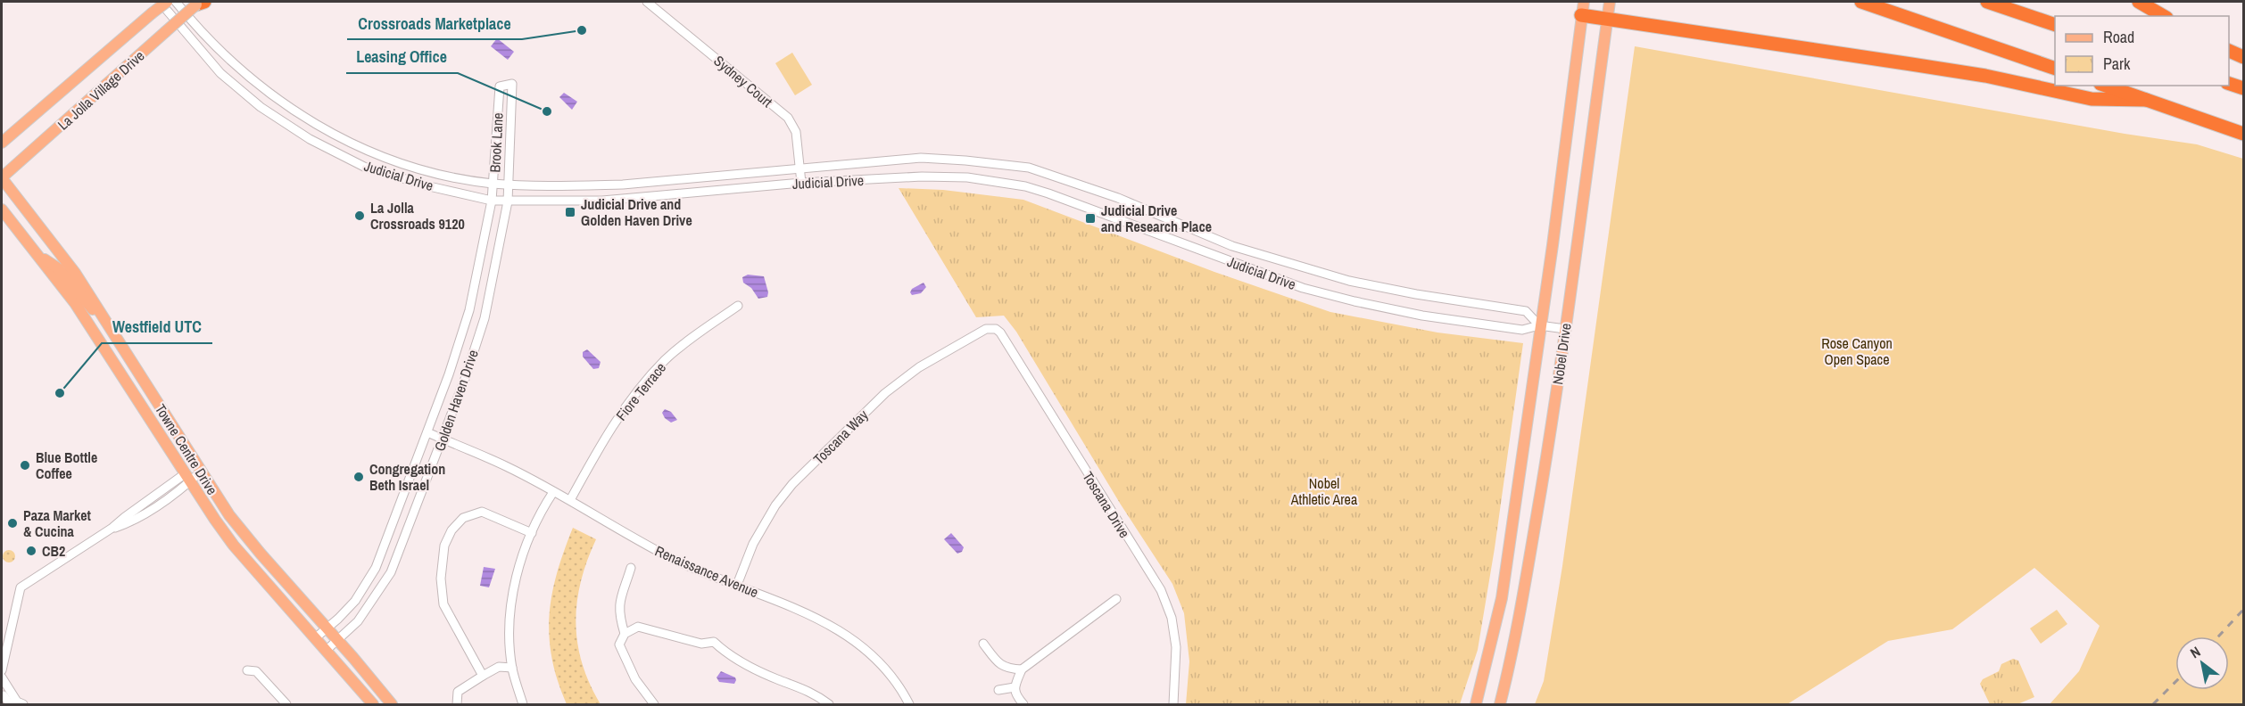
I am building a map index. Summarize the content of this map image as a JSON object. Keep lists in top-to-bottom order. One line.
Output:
{"streets":{"main road":["La Jolla Village Drive","Nobel Drive","Towne Centre Drive"],"street":["Sydney Court","Brook Lane","Judicial Drive","Fiore Terrace","Golden Haven Drive","Toscana Way","Toscana Drive","Renaissance Avenue"]},"crossings":[["Sydney Court","Judicial Drive"],["La Jolla Village Drive","Towne Centre Drive"],["Brook Lane","Judicial Drive"],["Brook Lane","Golden Haven Drive"],["Judicial Drive","Nobel Drive"],["Judicial Drive","Golden Haven Drive"],["Fiore Terrace","Renaissance Avenue"],["Golden Haven Drive","Towne Centre Drive"],["Golden Haven Drive","Renaissance Avenue"],["Toscana Way","Toscana Drive"],["Toscana Way","Renaissance Avenue"]],"parks":["Rose Canyon Open Space","Nobel Athletic Area"],"places":{"other":["Crossroads Marketplace","Leasing Office","La Jolla Crossroads 9120","Westfield UTC","Blue Bottle Coffee","Congregation Beth Israel","Paza Market & Cucina","CB2"],"transit":["Judicial Drive and Golden Haven Drive","Judicial Drive and Research Place"]},"legend":["Road","Park"],"north":"top left"}
